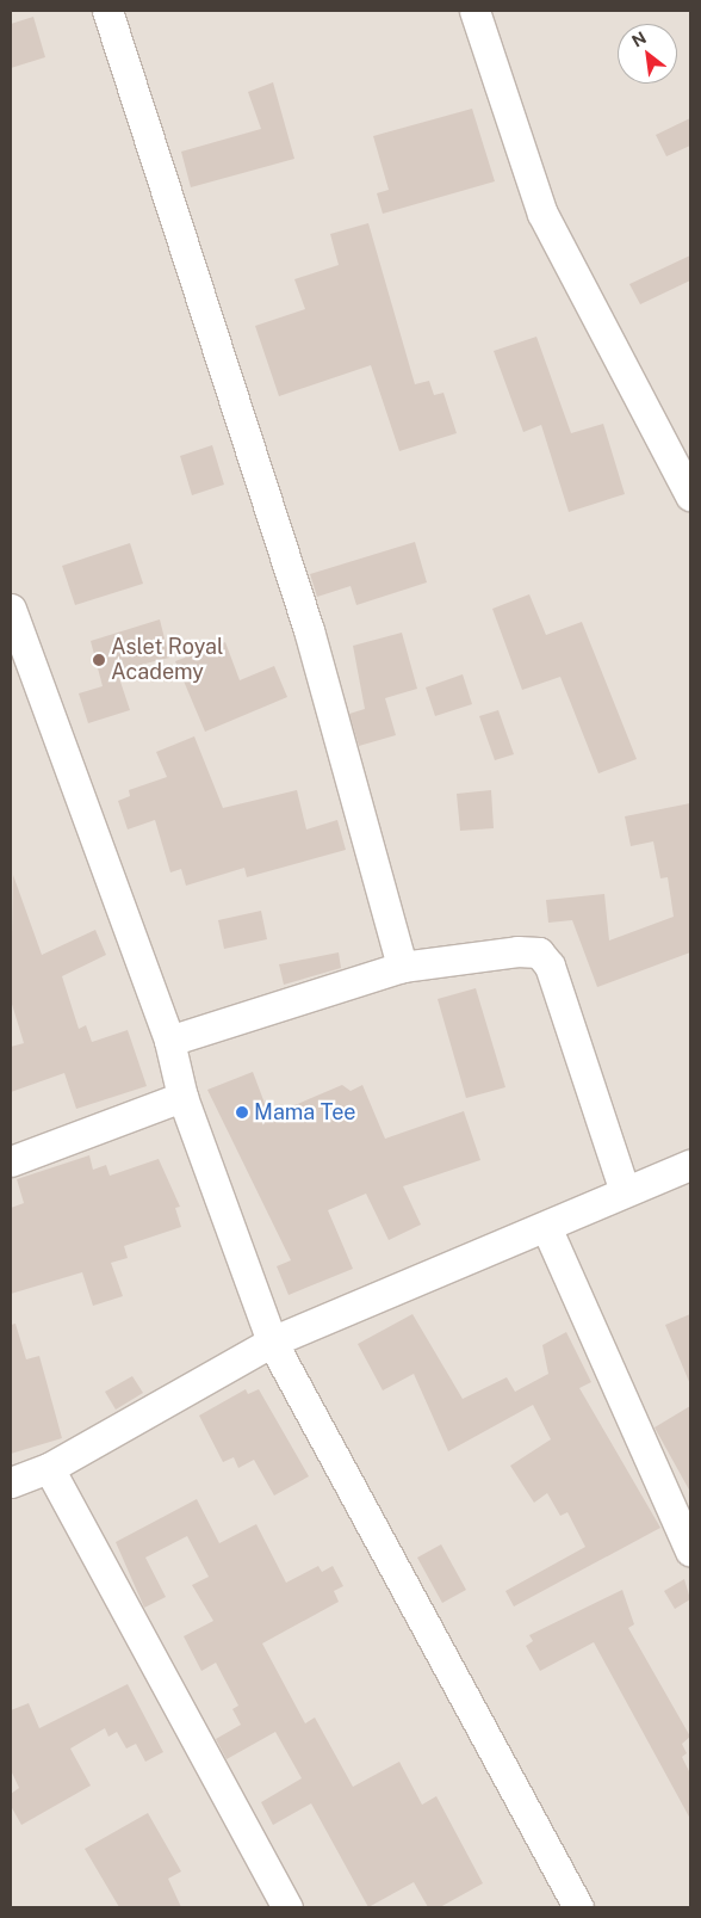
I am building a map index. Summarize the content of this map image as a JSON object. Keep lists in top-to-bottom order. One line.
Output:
{"places":["Aslet Royal Academy","Mama Tee"],"north":"top left"}
